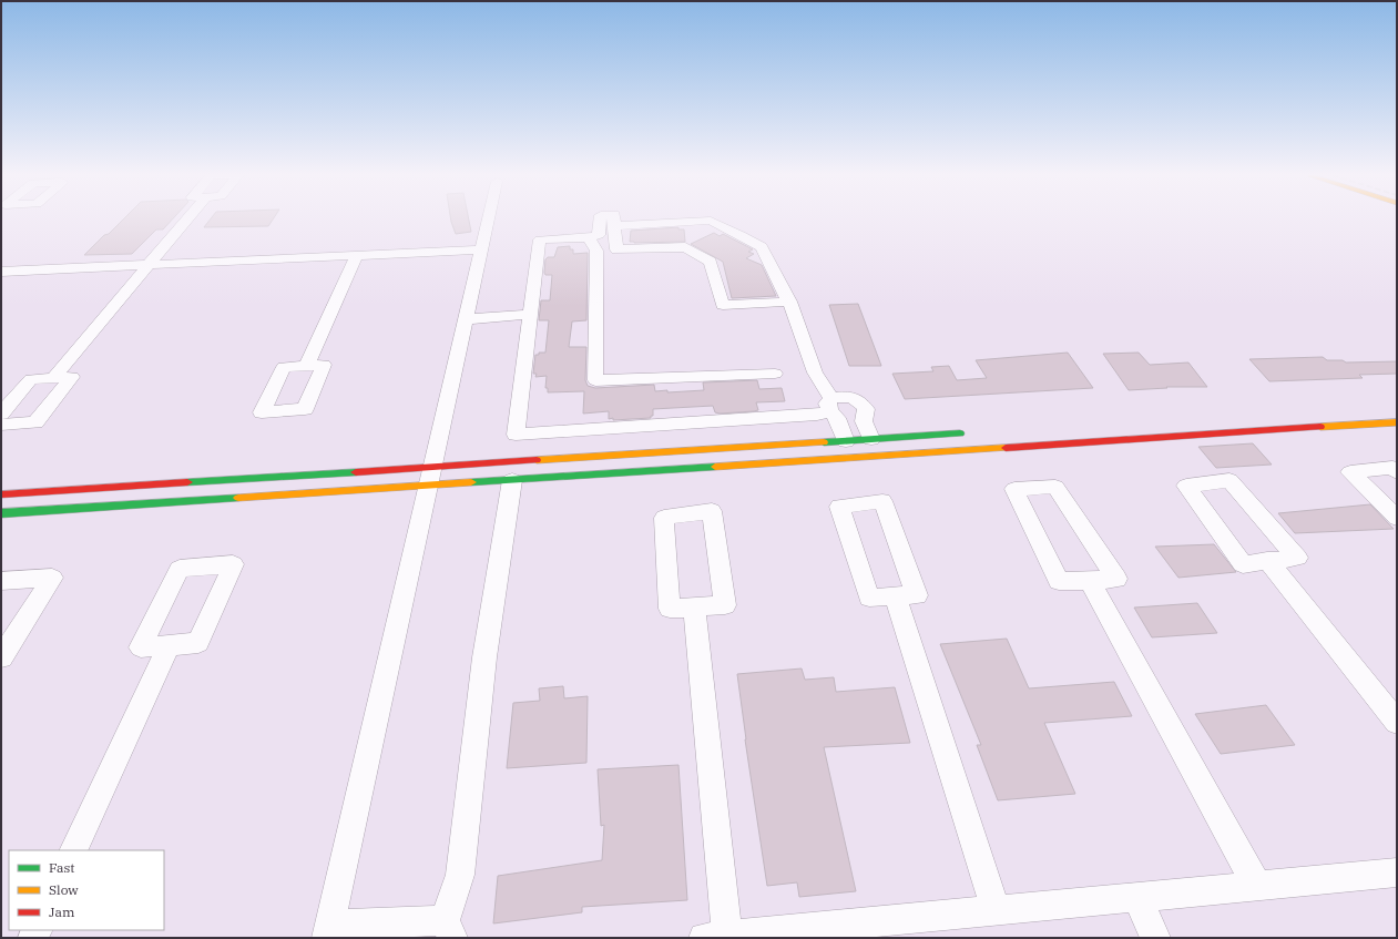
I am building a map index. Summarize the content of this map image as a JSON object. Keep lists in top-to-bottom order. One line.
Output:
{"legend":["Fast","Slow","Jam"]}
